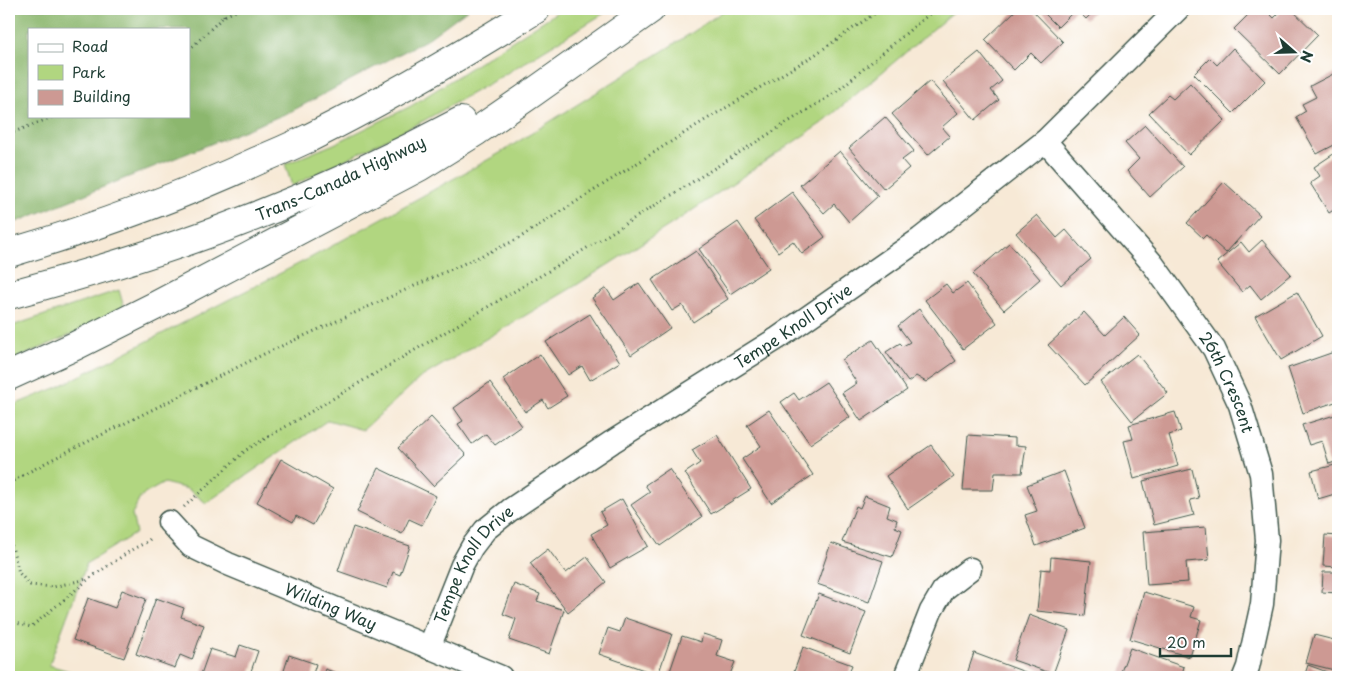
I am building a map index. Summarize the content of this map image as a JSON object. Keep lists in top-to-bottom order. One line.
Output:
{"streets":{"highway":["Trans-Canada Highway"],"street":["Tempe Knoll Drive","26th Crescent","Wilding Way"]},"crossings":[["Tempe Knoll Drive","26th Crescent"],["Tempe Knoll Drive","Wilding Way"]],"legend":["Road","Park","Building"],"scale_bar":"20 m","north":"right"}
